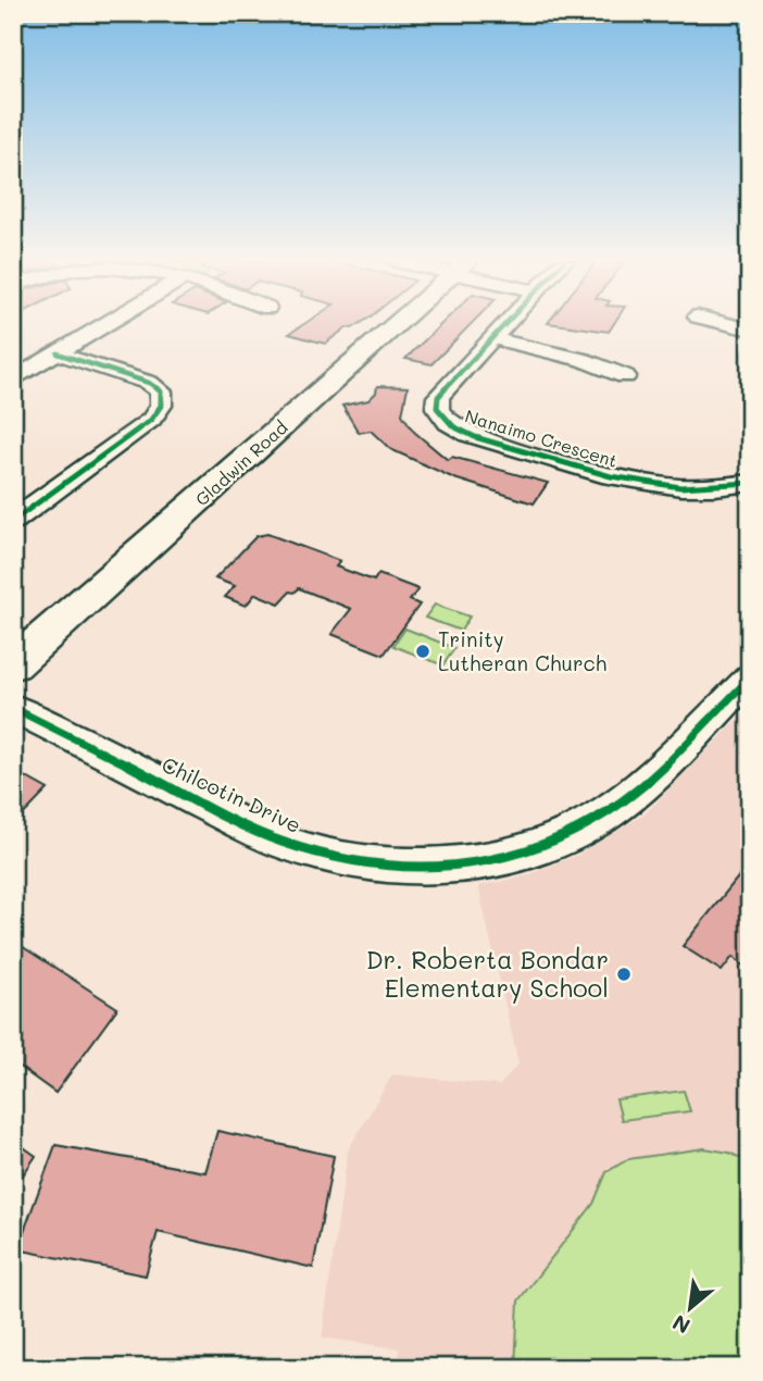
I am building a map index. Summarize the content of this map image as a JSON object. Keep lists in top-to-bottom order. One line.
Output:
{"streets":{"main road":["Gladwin Road"],"street":["Nanaimo Crescent","Chilcotin Drive"]},"places":["Trinity Lutheran Church","Dr. Roberta Bondar Elementary School"],"north":"bottom left"}
